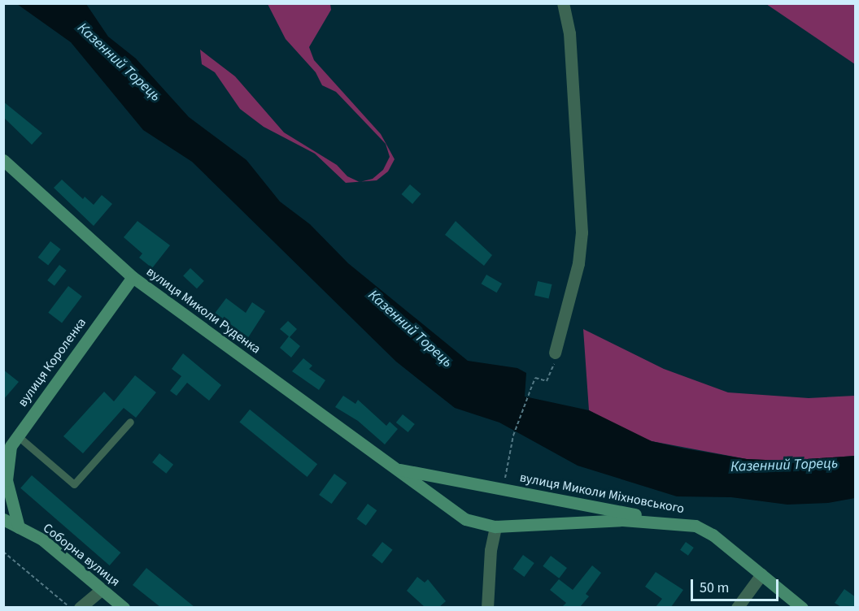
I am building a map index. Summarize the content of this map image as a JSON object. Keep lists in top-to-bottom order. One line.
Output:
{"streets":{"street":["вулиця Миколи Руденка","вулиця Короленка","вулиця Миколи Міхновського","Соборна вулиця"]},"crossings":[["вулиця Миколи Руденка","вулиця Короленка"],["вулиця Миколи Руденка","вулиця Миколи Міхновського"],["вулиця Короленка","Соборна вулиця"]],"water":["Казенний Торець"],"scale_bar":"50 m"}
